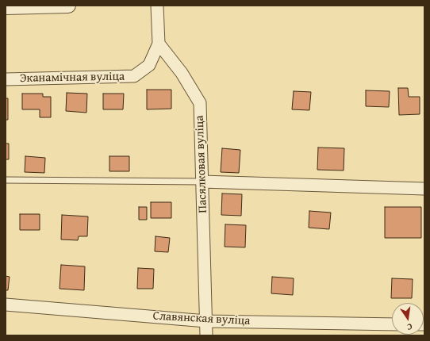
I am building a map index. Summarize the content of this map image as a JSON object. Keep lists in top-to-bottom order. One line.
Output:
{"streets":{"street":["Эканамічная вуліца","Пасялковая вуліца","Славянская вуліца"]},"crossings":[["Эканамічная вуліца","Пасялковая вуліца"],["Пасялковая вуліца","Славянская вуліца"]],"north":"bottom"}
